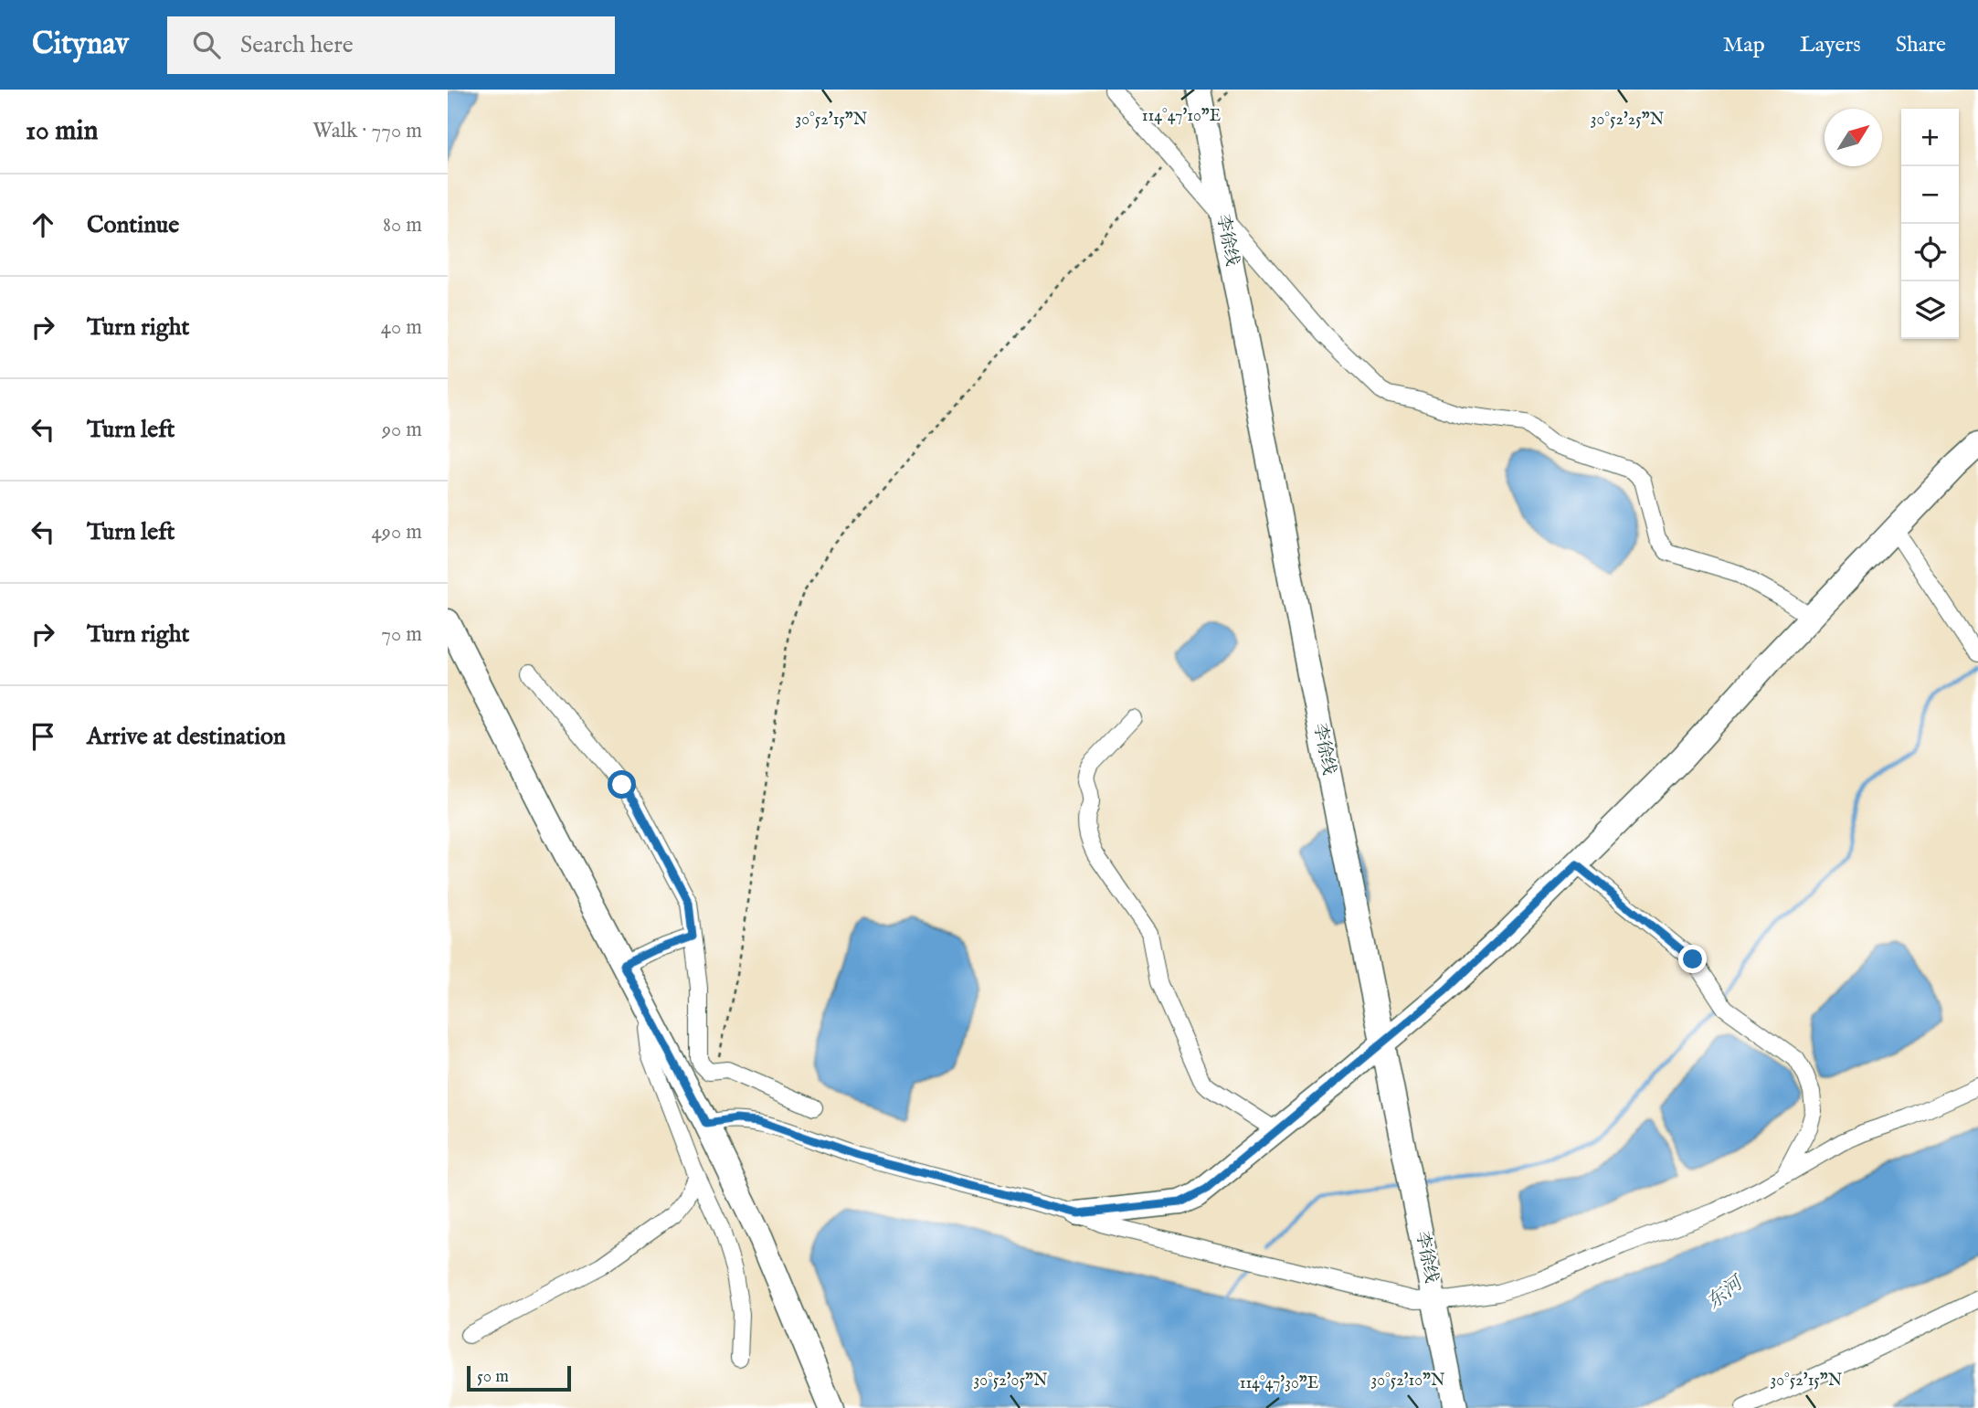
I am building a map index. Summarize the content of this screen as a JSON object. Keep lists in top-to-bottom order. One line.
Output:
{"streets":{"main road":["李徐线"]},"water":["东河"],"scale_bar":"50 m","north":"top right","page":{"header":"Citynav","search":"Search here","nav":["Map","Layers","Share"],"heading":["10 min","Walk · 770 m"],"map_buttons":["+","−"],"list":[["Continue","80 m"],["Turn right","40 m"],["Turn left","90 m"],["Turn left","490 m"],["Turn right","70 m"],"Arrive at destination"],"scale":"50 m"},"coordinates":["114°47'10\"E","30°52'15\"N","30°52'25\"N","30°52'05\"N","30°52'10\"N","114°47'30\"E"]}
